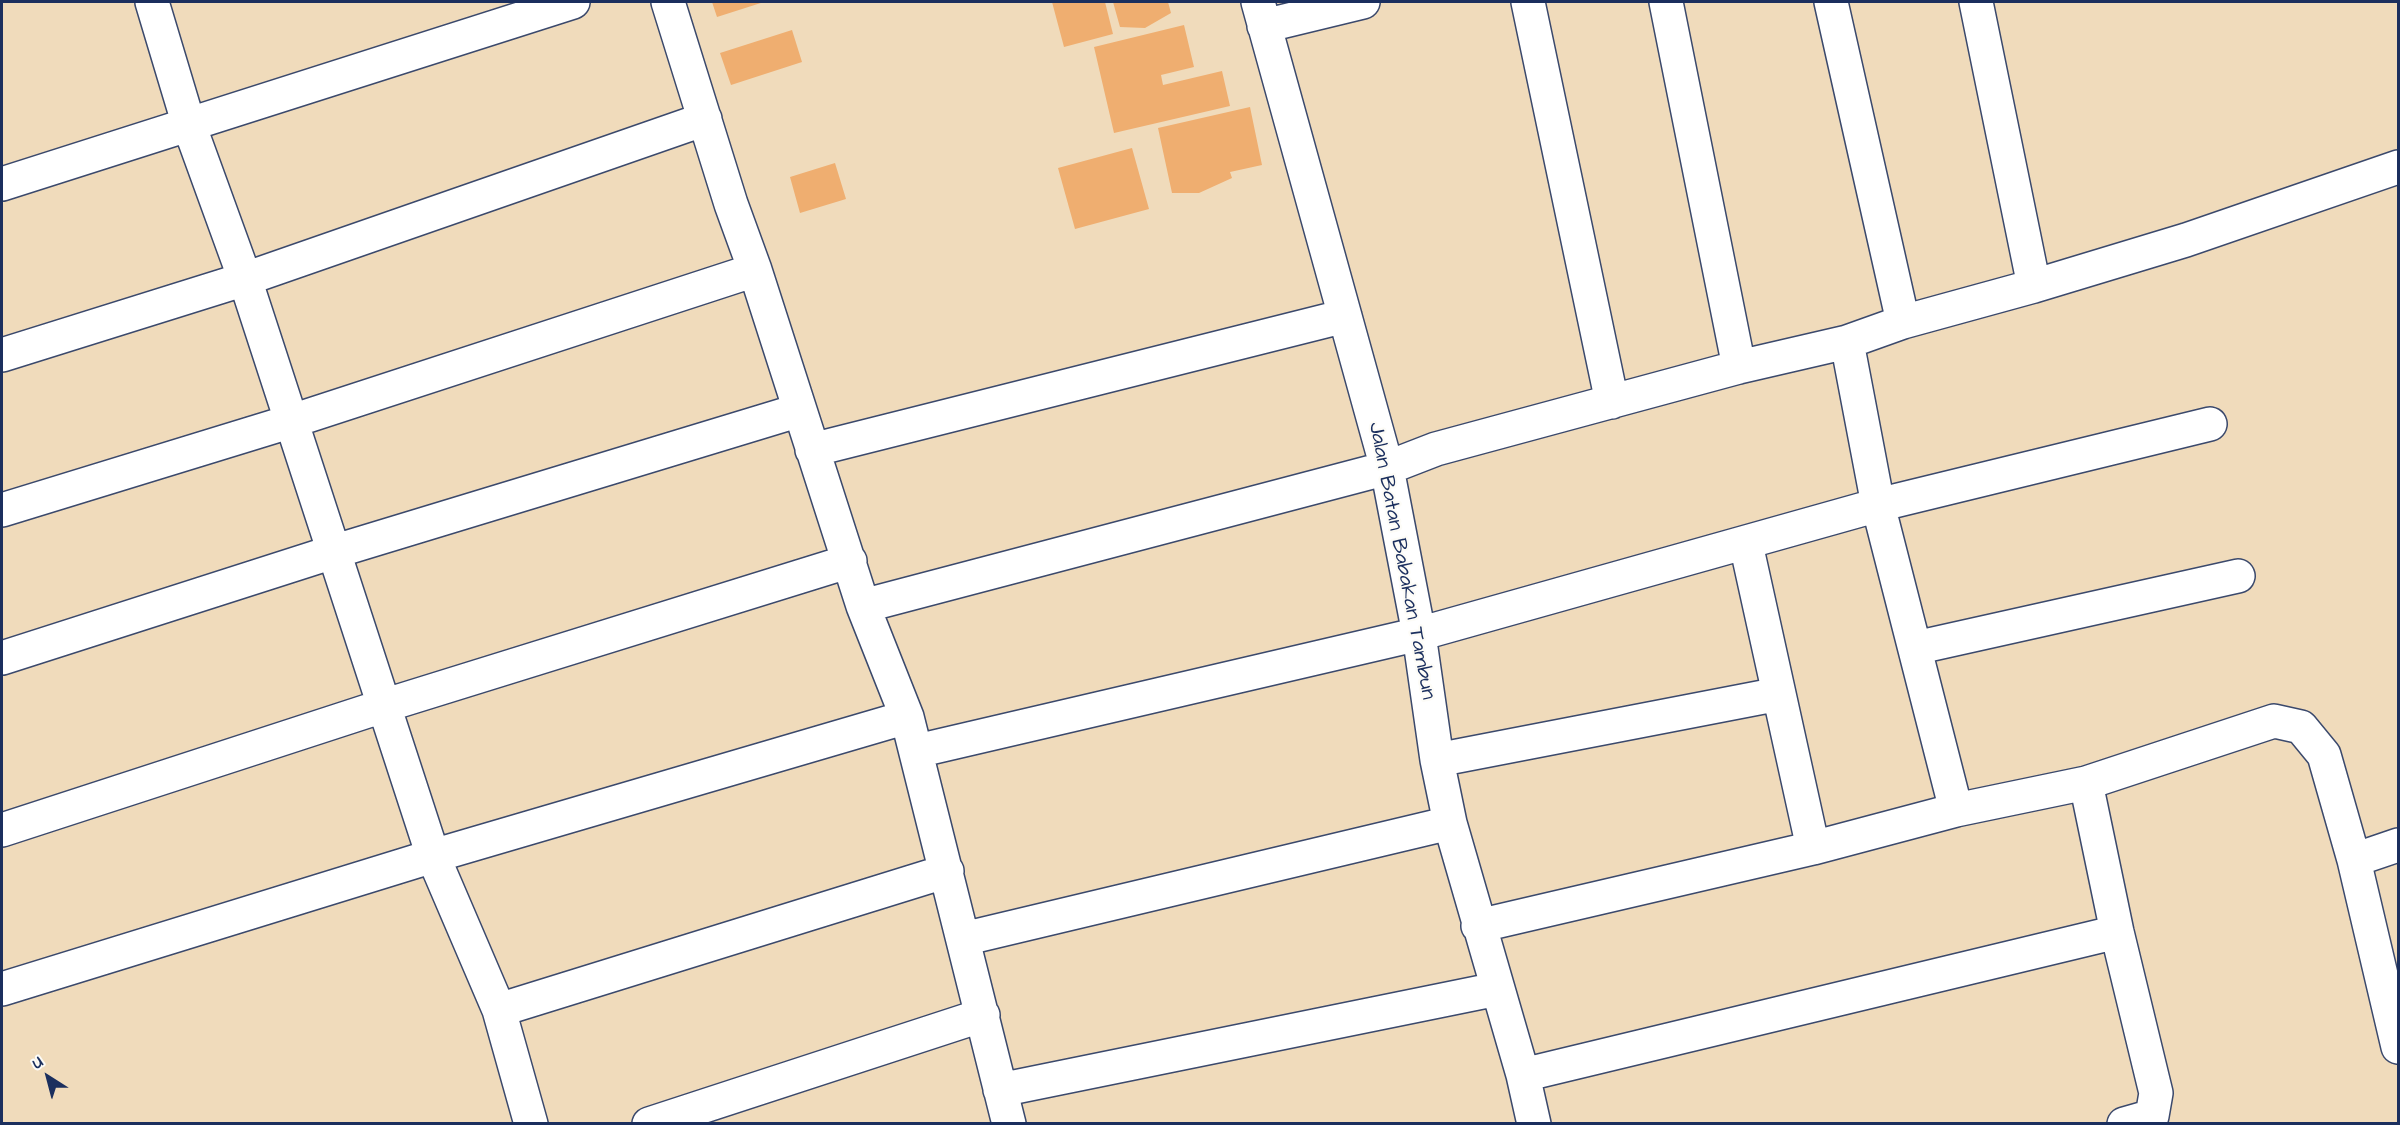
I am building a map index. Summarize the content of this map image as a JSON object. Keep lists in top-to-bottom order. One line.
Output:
{"streets":{"street":["Jalan Batan Babakan Tambun"]},"north":"top left"}
